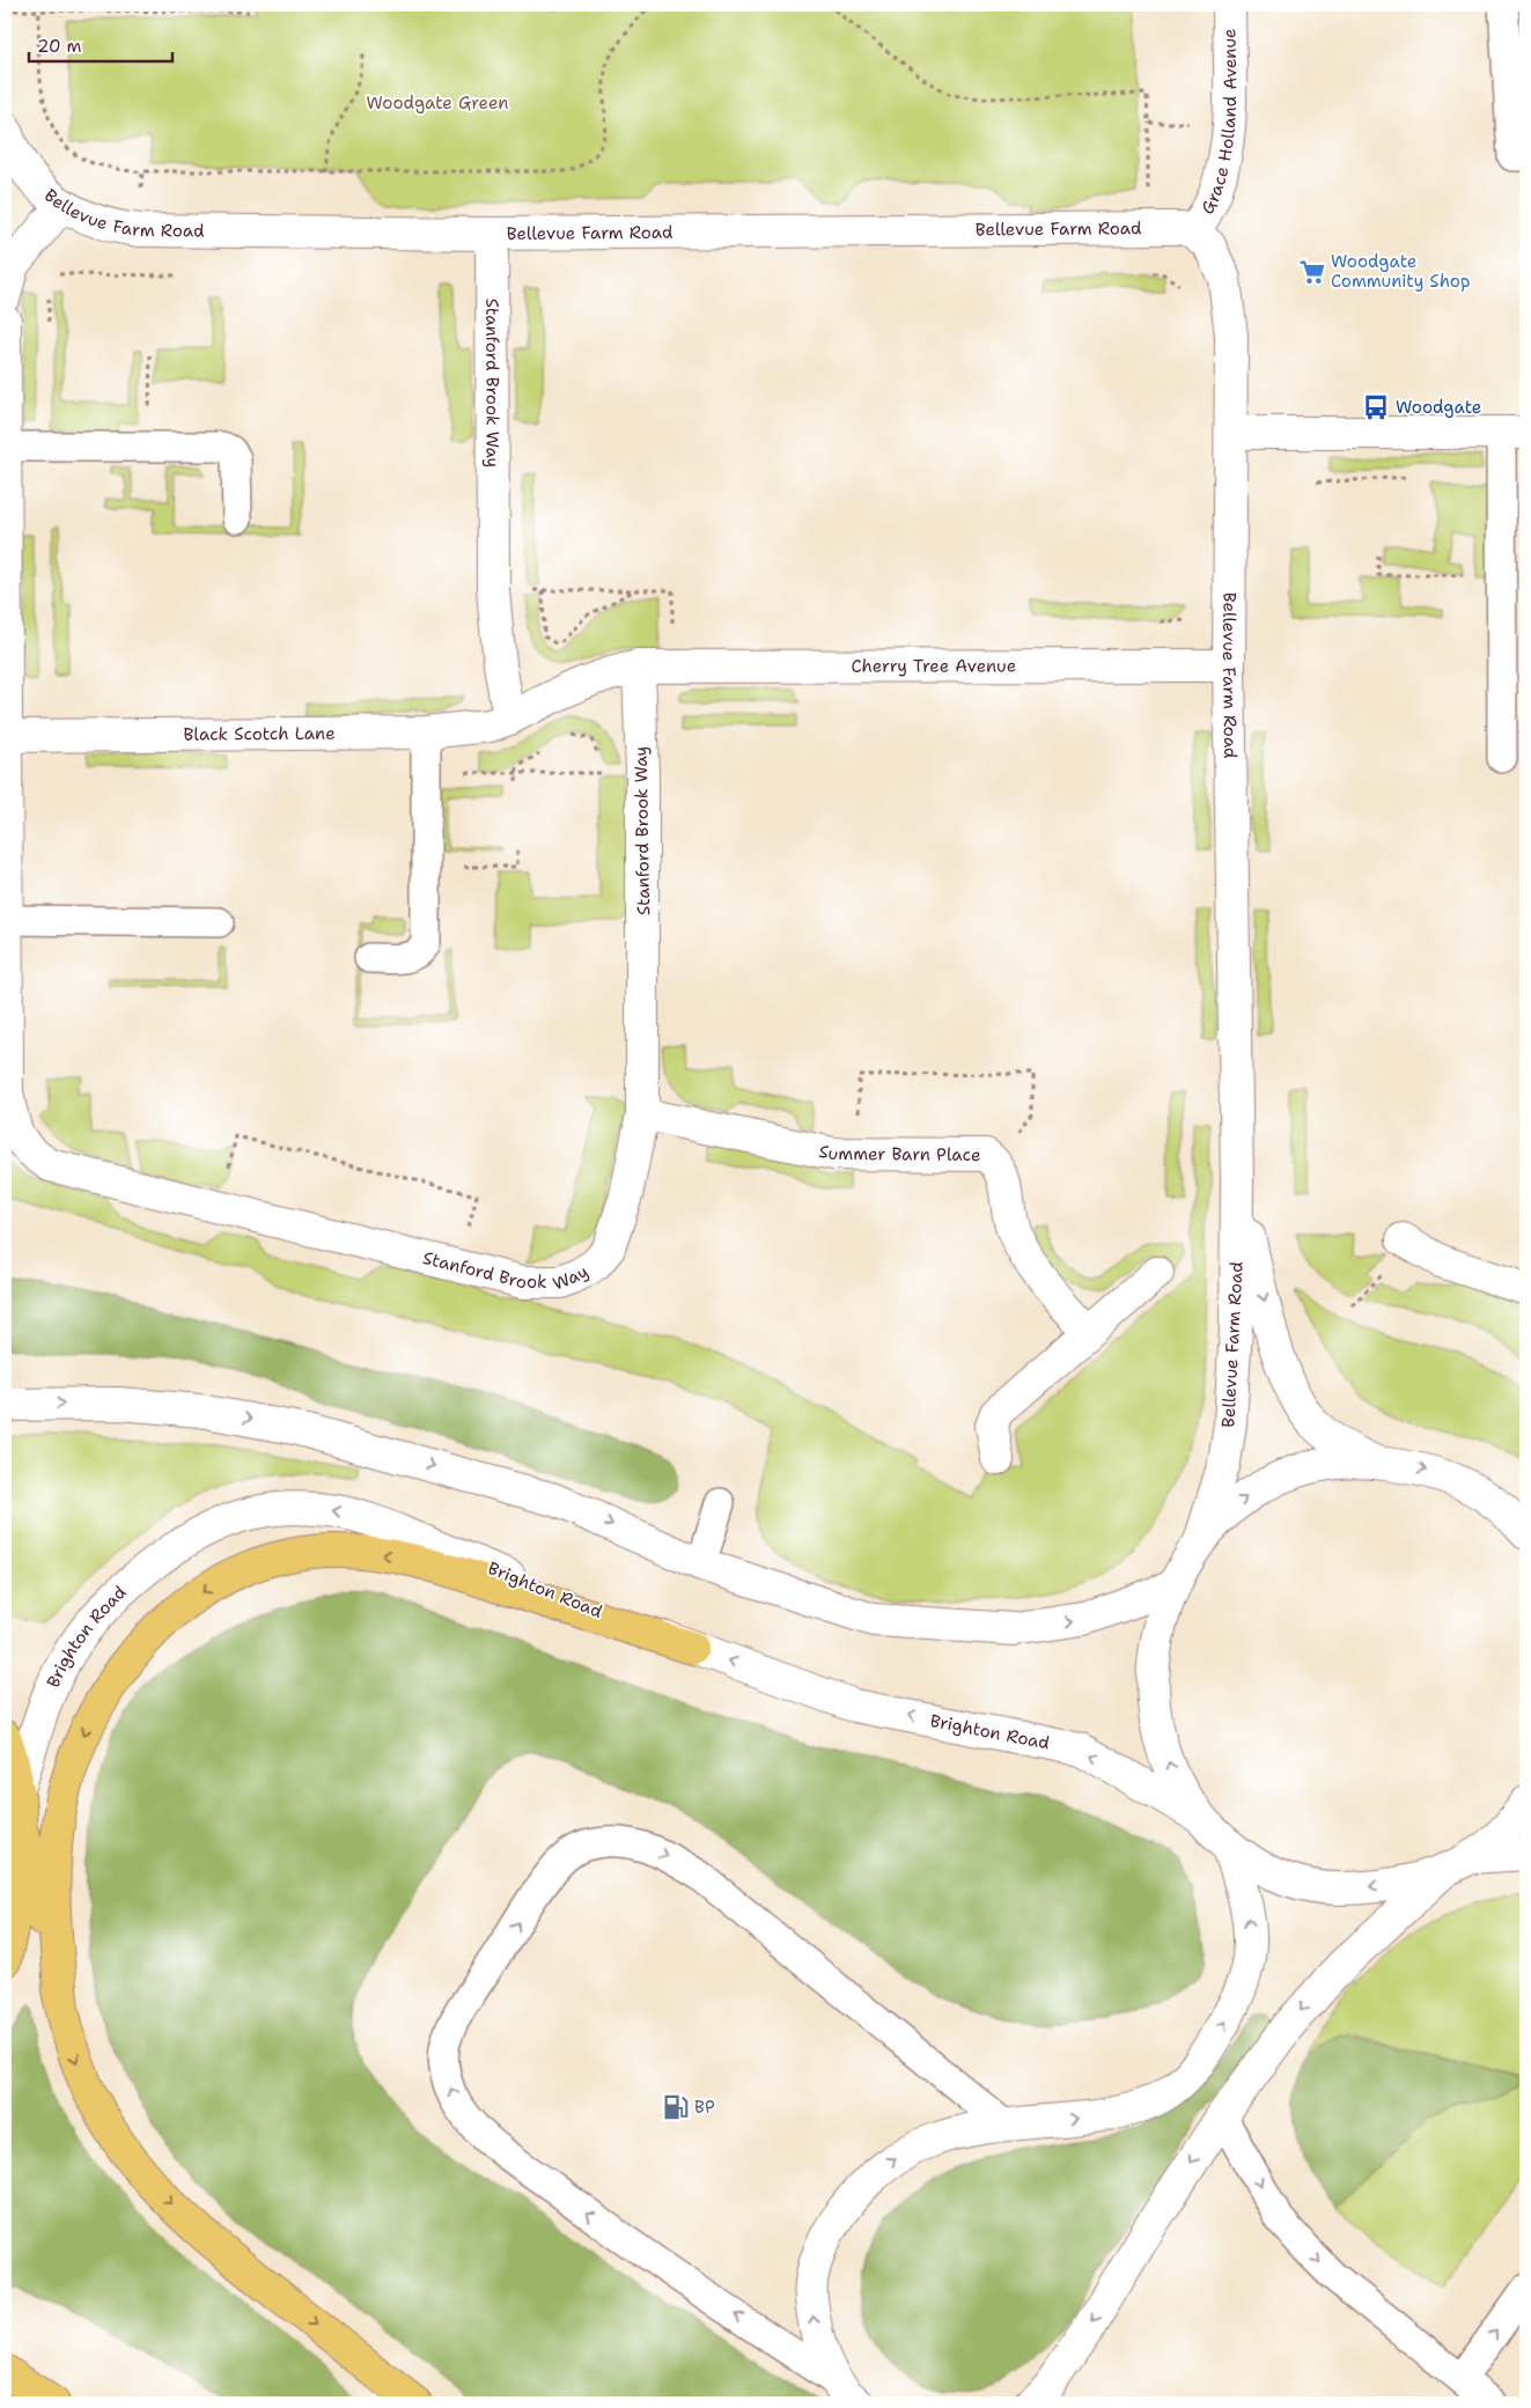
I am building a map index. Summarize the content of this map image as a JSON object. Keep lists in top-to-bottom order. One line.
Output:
{"streets":{"street":["Grace Holland Avenue","Bellevue Farm Road","Stanford Brook Way","Cherry Tree Avenue","Black Scotch Lane","Summer Barn Place","Brighton Road"]},"crossings":[["Grace Holland Avenue","Bellevue Farm Road"],["Bellevue Farm Road","Stanford Brook Way"],["Bellevue Farm Road","Cherry Tree Avenue"],["Stanford Brook Way","Cherry Tree Avenue"],["Stanford Brook Way","Black Scotch Lane"],["Stanford Brook Way","Summer Barn Place"]],"parks":["Woodgate Green"],"places":{"supermarket":["Woodgate Community Shop"],"bus stop":["Woodgate"],"fuel station":["BP"]},"scale_bar":"20 m"}
